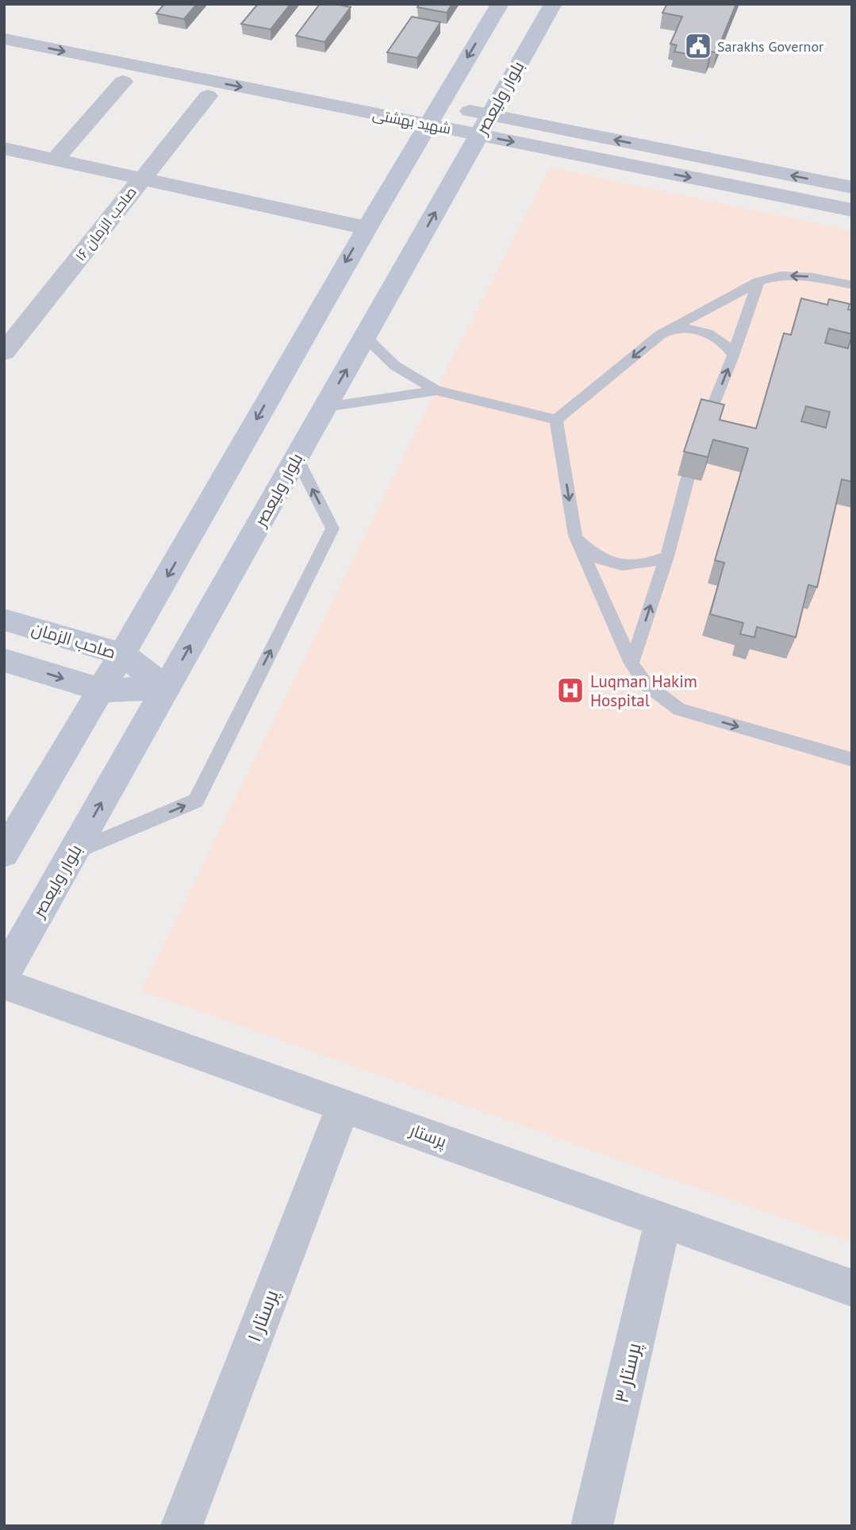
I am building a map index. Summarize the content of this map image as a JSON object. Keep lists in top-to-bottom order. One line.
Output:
{"streets":{"street":["بلوار ولیعصر","شهید بهشتی","صاحب الزمان ۱۶","صاحب الزمان","پرستار","پرستار ۱","پرستار ۳"]},"crossings":[["بلوار ولیعصر","شهید بهشتی"],["بلوار ولیعصر","صاحب الزمان"],["پرستار","پرستار ۱"],["پرستار","پرستار ۳"]],"places":{"public building":["Sarakhs Governor"],"hospital":["Luqman Hakim Hospital"]}}
